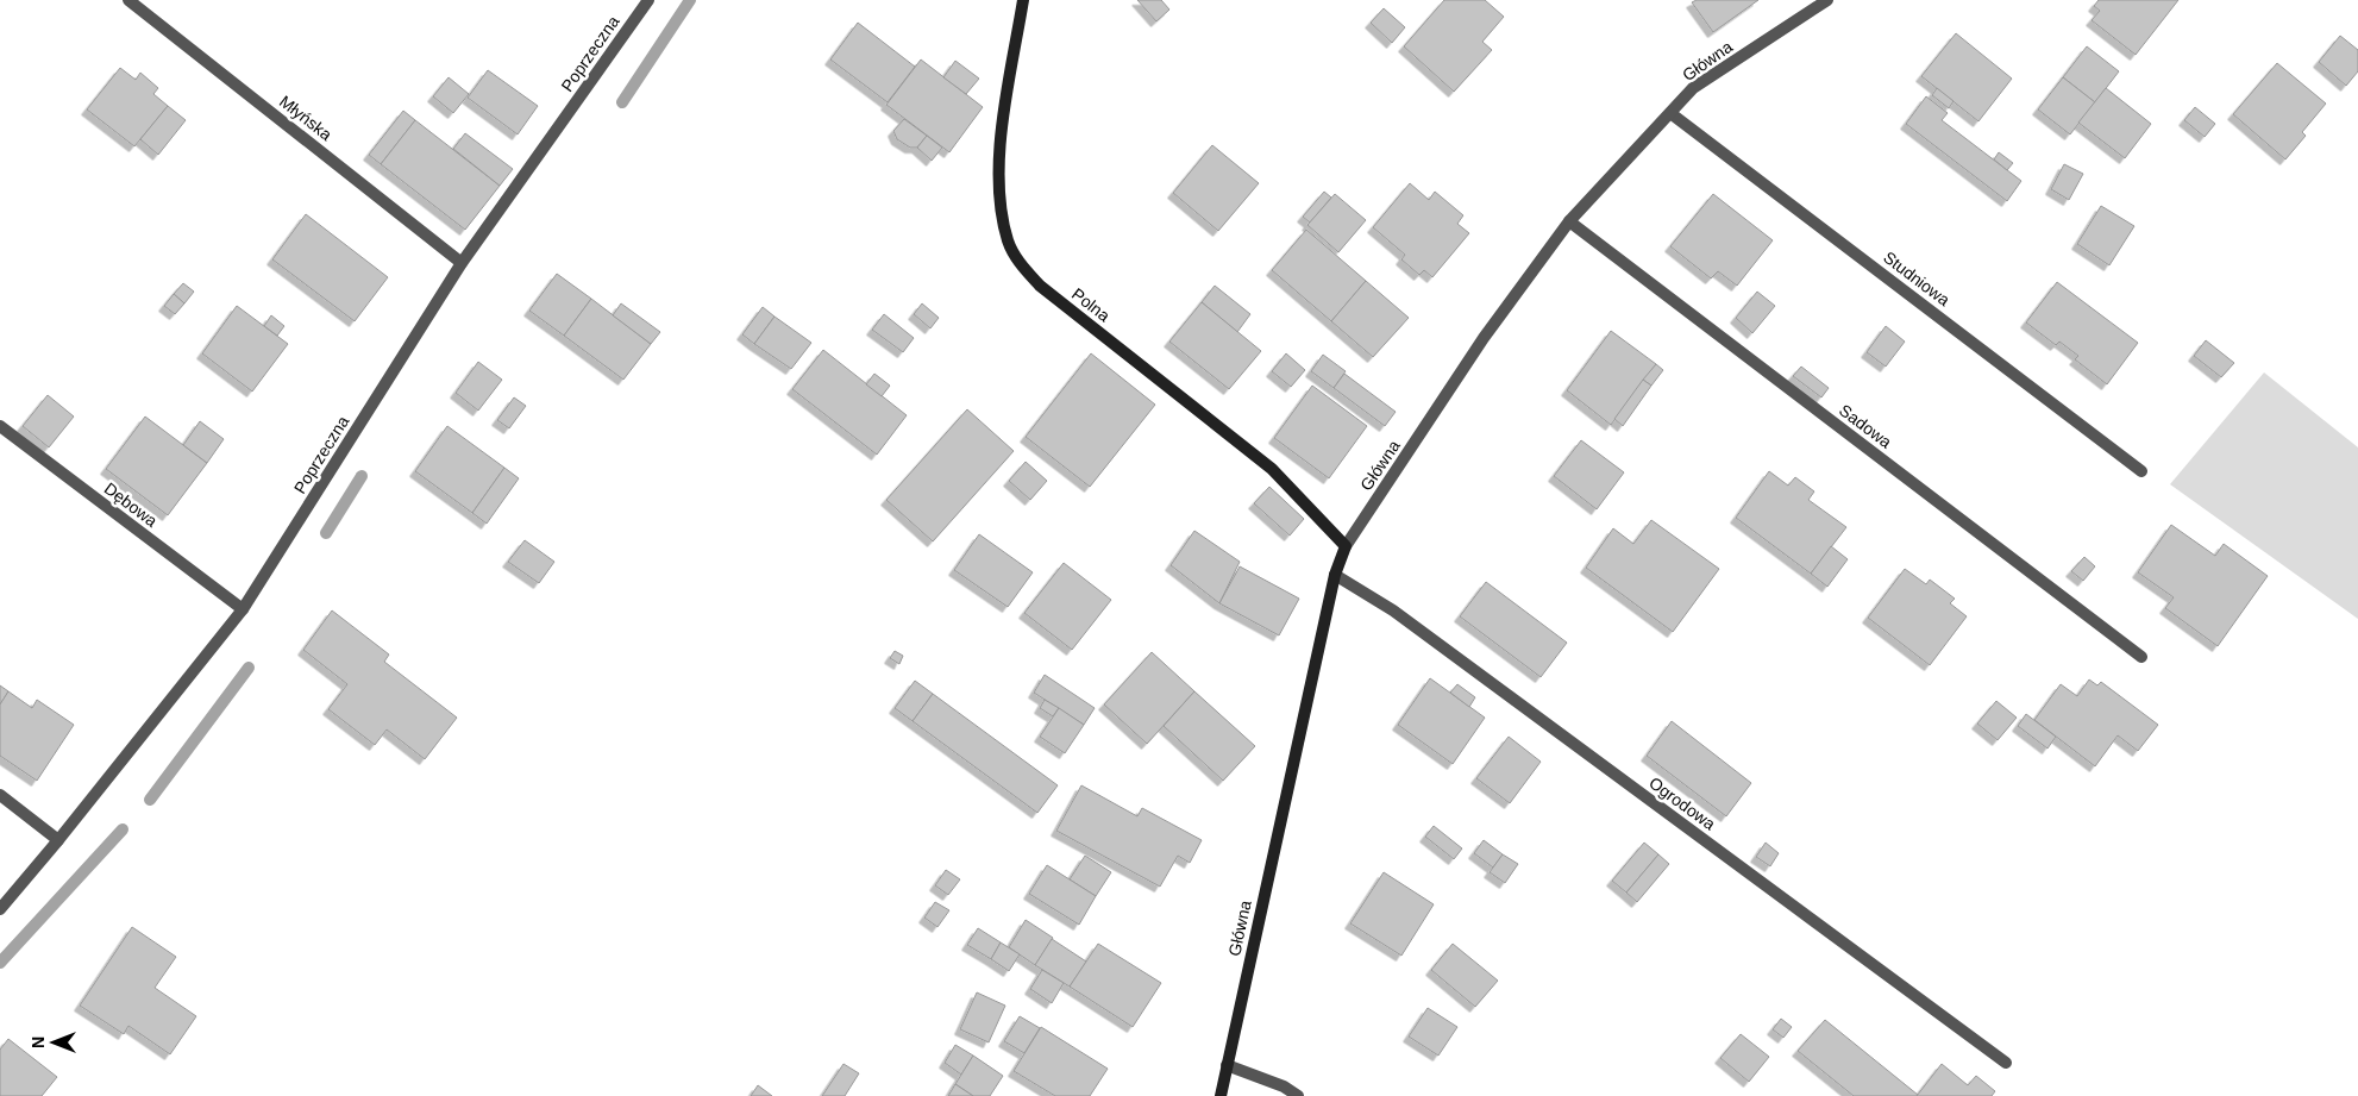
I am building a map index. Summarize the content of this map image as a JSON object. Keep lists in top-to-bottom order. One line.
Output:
{"streets":{"street":["Poprzeczna","Główna","Młyńska","Studniowa","Polna","Sadowa","Dębowa","Ogrodowa"]},"crossings":[["Poprzeczna","Młyńska"],["Poprzeczna","Dębowa"],["Główna","Studniowa"],["Główna","Polna"],["Główna","Sadowa"],["Główna","Ogrodowa"]],"north":"left"}
